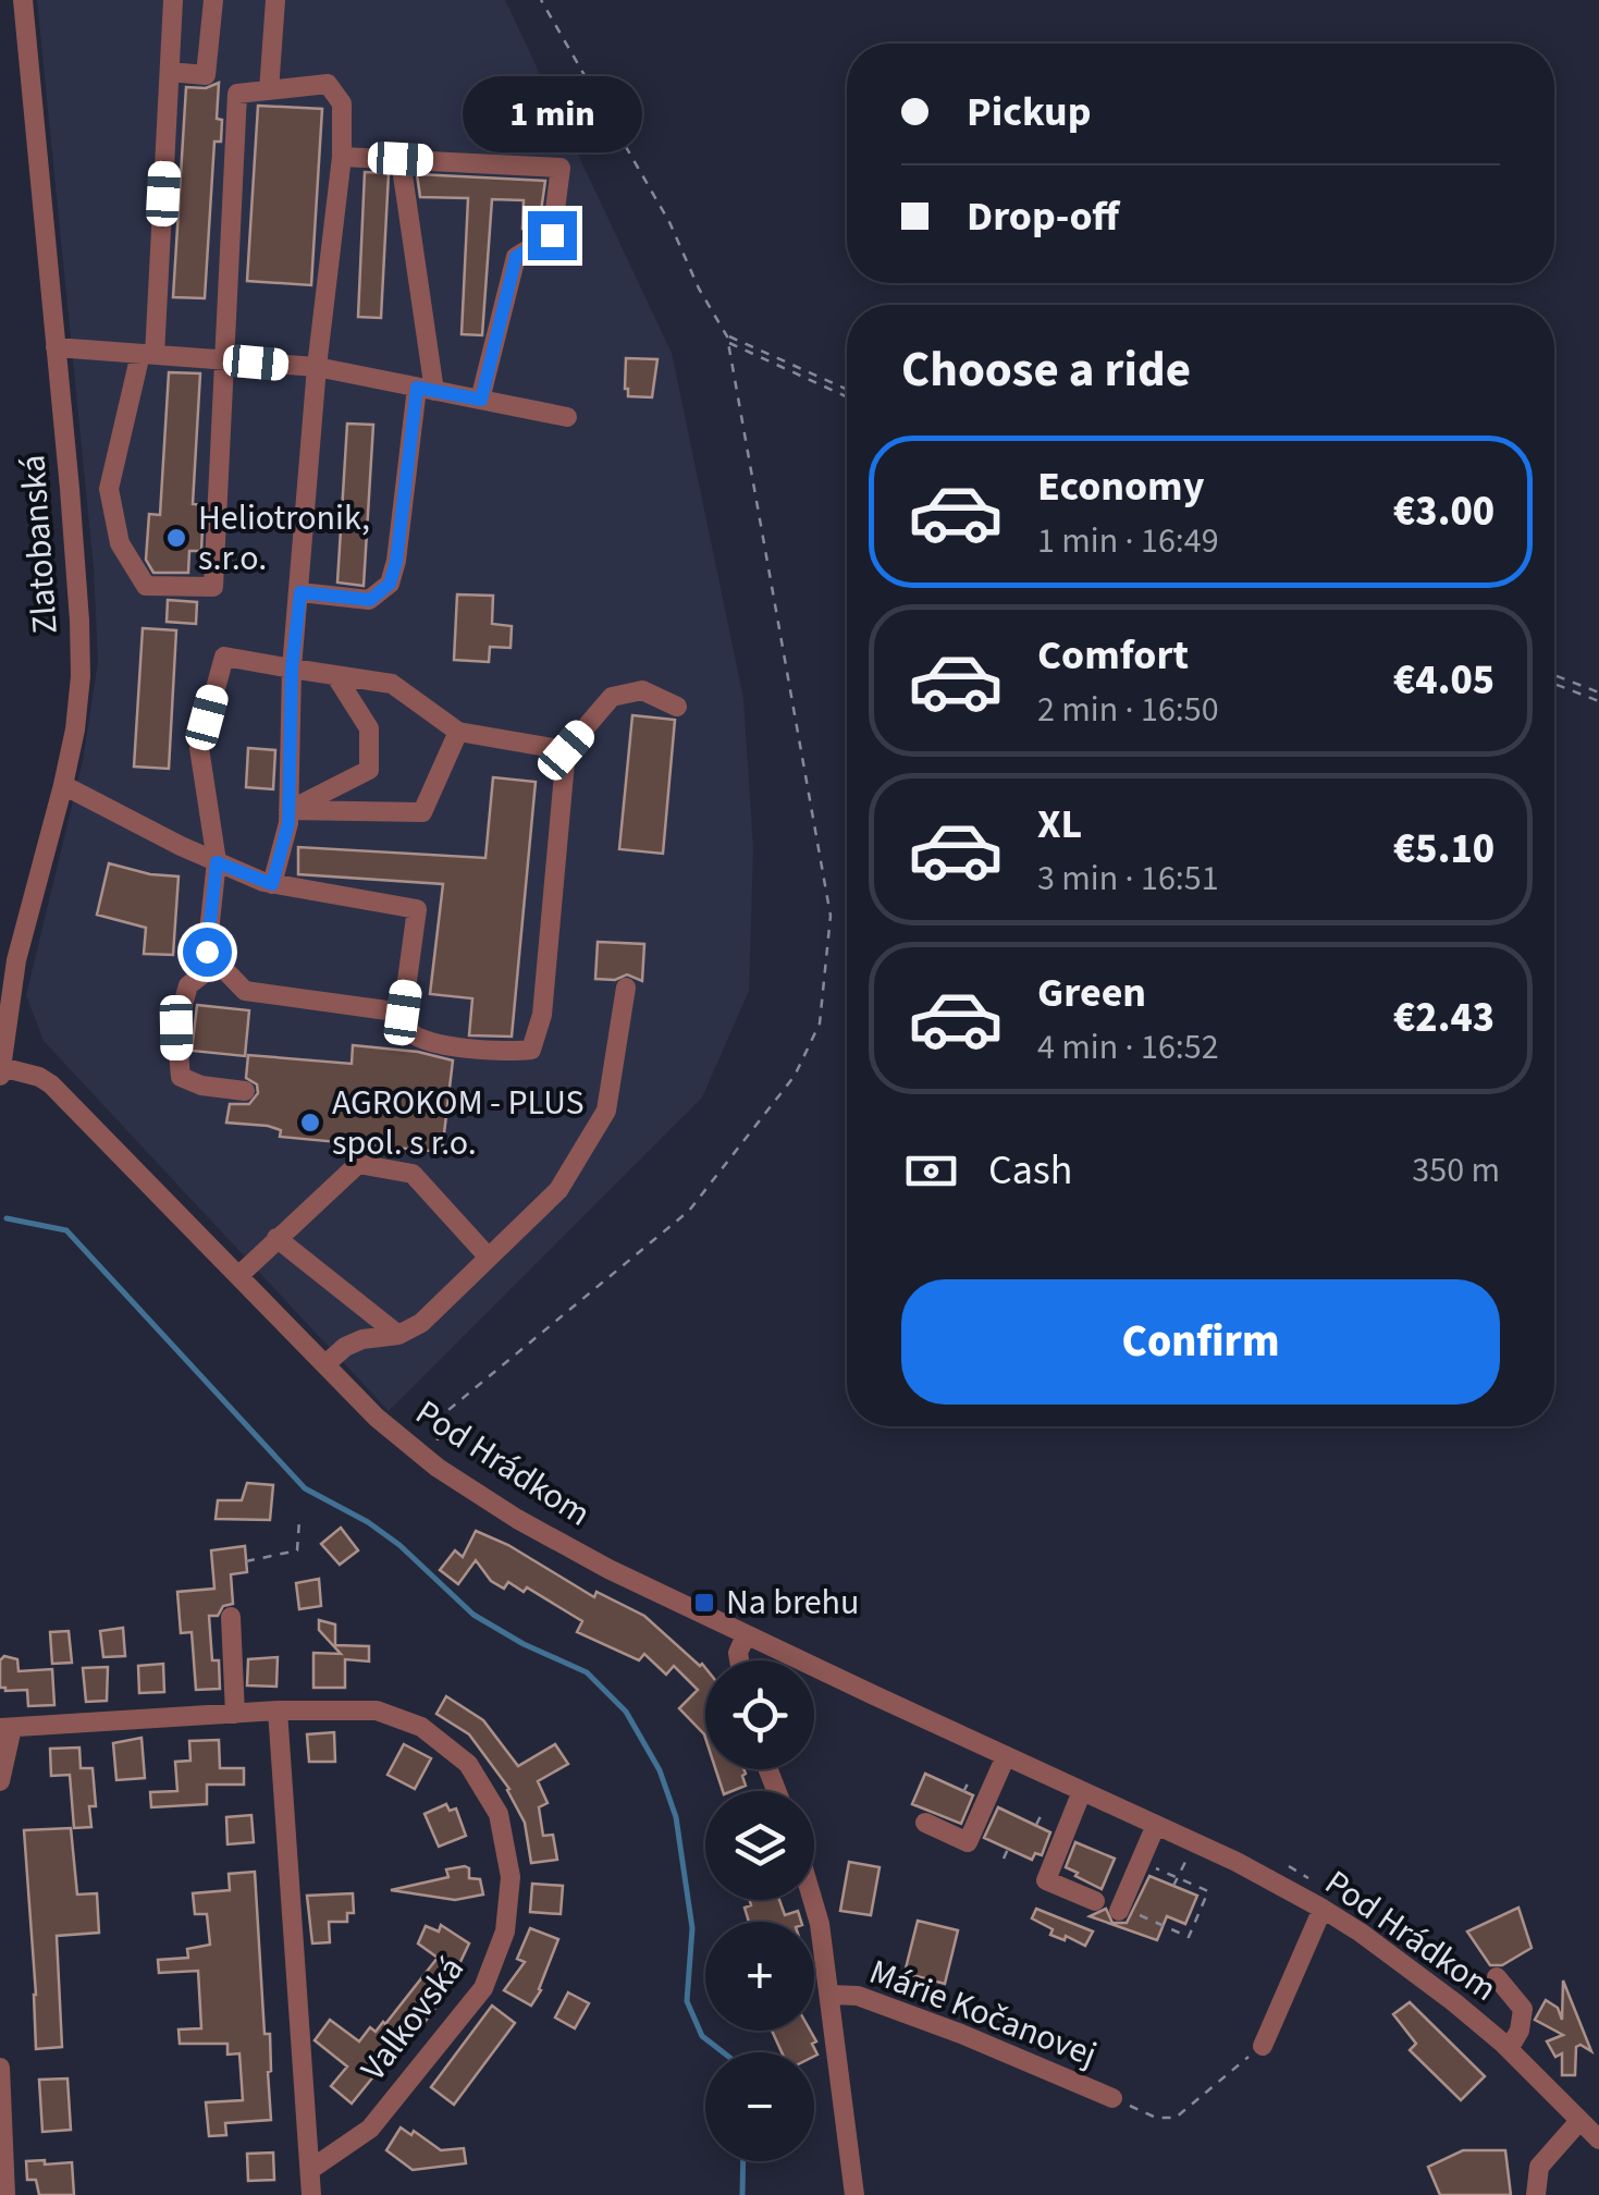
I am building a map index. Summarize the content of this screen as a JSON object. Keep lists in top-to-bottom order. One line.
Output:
{"streets":{"street":["Zlatobanská","Pod Hrádkom","Márie Kočanovej","Valkovská"]},"crossings":[["Zlatobanská","Pod Hrádkom"]],"places":{"other":["Heliotronik, s.r.o.","AGROKOM - PLUS spol. s r.o."],"transit":["Na brehu"]},"page":{"banner":["Pickup","Drop-off"],"bubble":"1 min","heading":"Choose a ride","list":[{"name":"Economy","note":"1 min · 16:49","value":"€3.00"},{"name":"Comfort","note":"2 min · 16:50","value":"€4.05"},{"name":"XL","note":"3 min · 16:51","value":"€5.10"},{"name":"Green","note":"4 min · 16:52","value":"€2.43"}],"pay":["Cash","350 m"],"buttons":"Confirm","map_buttons":["+","−"]}}
